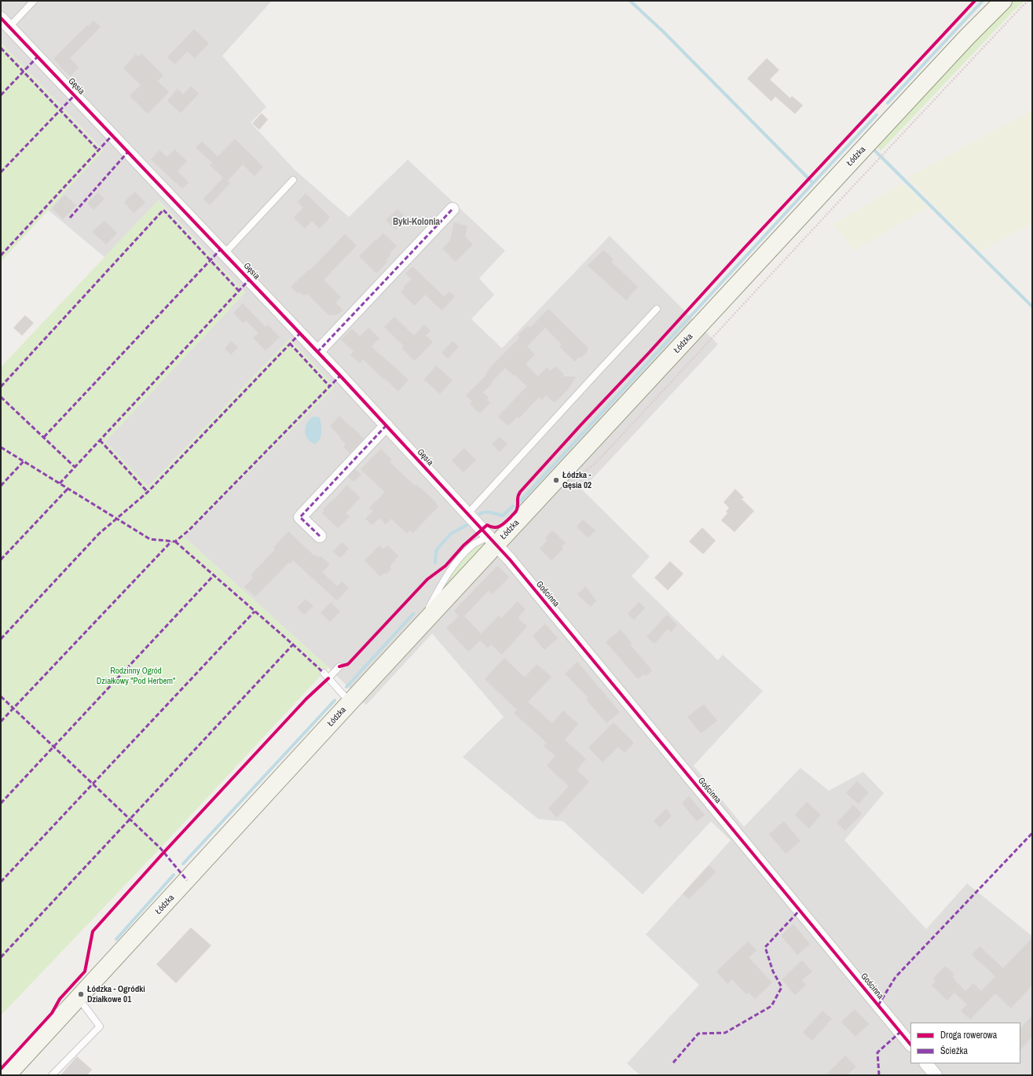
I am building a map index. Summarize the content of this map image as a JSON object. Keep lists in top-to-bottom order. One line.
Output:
{"streets":{"main road":["Łódzka"],"street":["Gęsia","Gościnna"]},"crossings":[["Gęsia","Łódzka"],["Gęsia","Gościnna"],["Łódzka","Gościnna"]],"districts":["Byki-Kolonia"],"parks":["Rodzinny Ogród Działkowy \"Pod Herbem\""],"places":["Łódzka - Gęsia 02","Łódzka - Ogródki Działkowe 01"],"legend":["Droga rowerowa","Ścieżka"]}
